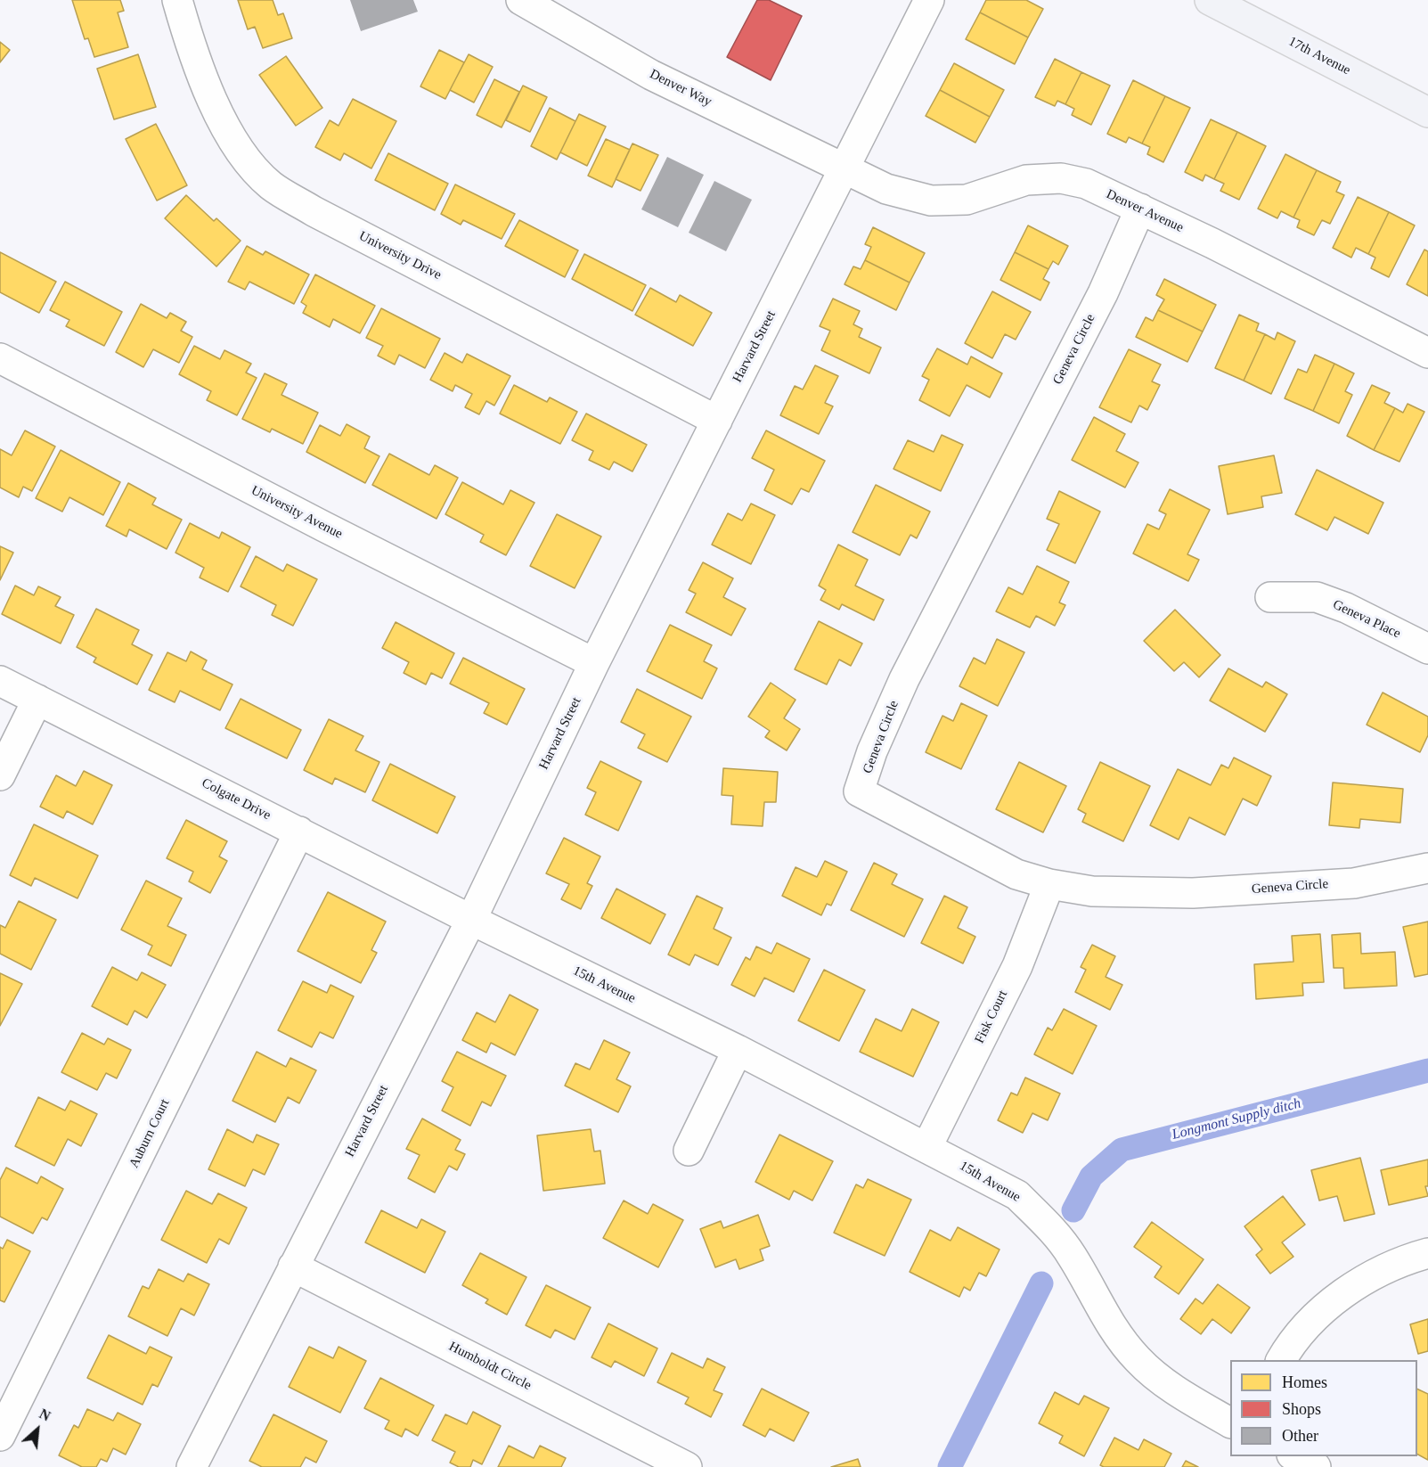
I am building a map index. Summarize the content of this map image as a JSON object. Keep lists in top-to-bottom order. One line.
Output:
{"streets":{"main road":["17th Avenue"],"street":["Denver Way","Denver Avenue","University Drive","Harvard Street","Geneva Circle","University Avenue","Geneva Place","Colgate Drive","15th Avenue","Fisk Court","Auburn Court","Humboldt Circle"]},"crossings":[["Denver Way","Denver Avenue"],["Denver Way","Harvard Street"],["Denver Avenue","Harvard Street"],["Denver Avenue","Geneva Circle"],["University Drive","Harvard Street"],["Harvard Street","University Avenue"],["Harvard Street","Colgate Drive"],["Harvard Street","15th Avenue"],["Harvard Street","Humboldt Circle"],["Geneva Circle","Fisk Court"],["Colgate Drive","15th Avenue"],["Colgate Drive","Auburn Court"],["15th Avenue","Fisk Court"]],"water":["Longmont Supply ditch"],"legend":["Homes","Shops","Other"],"north":"top right"}
